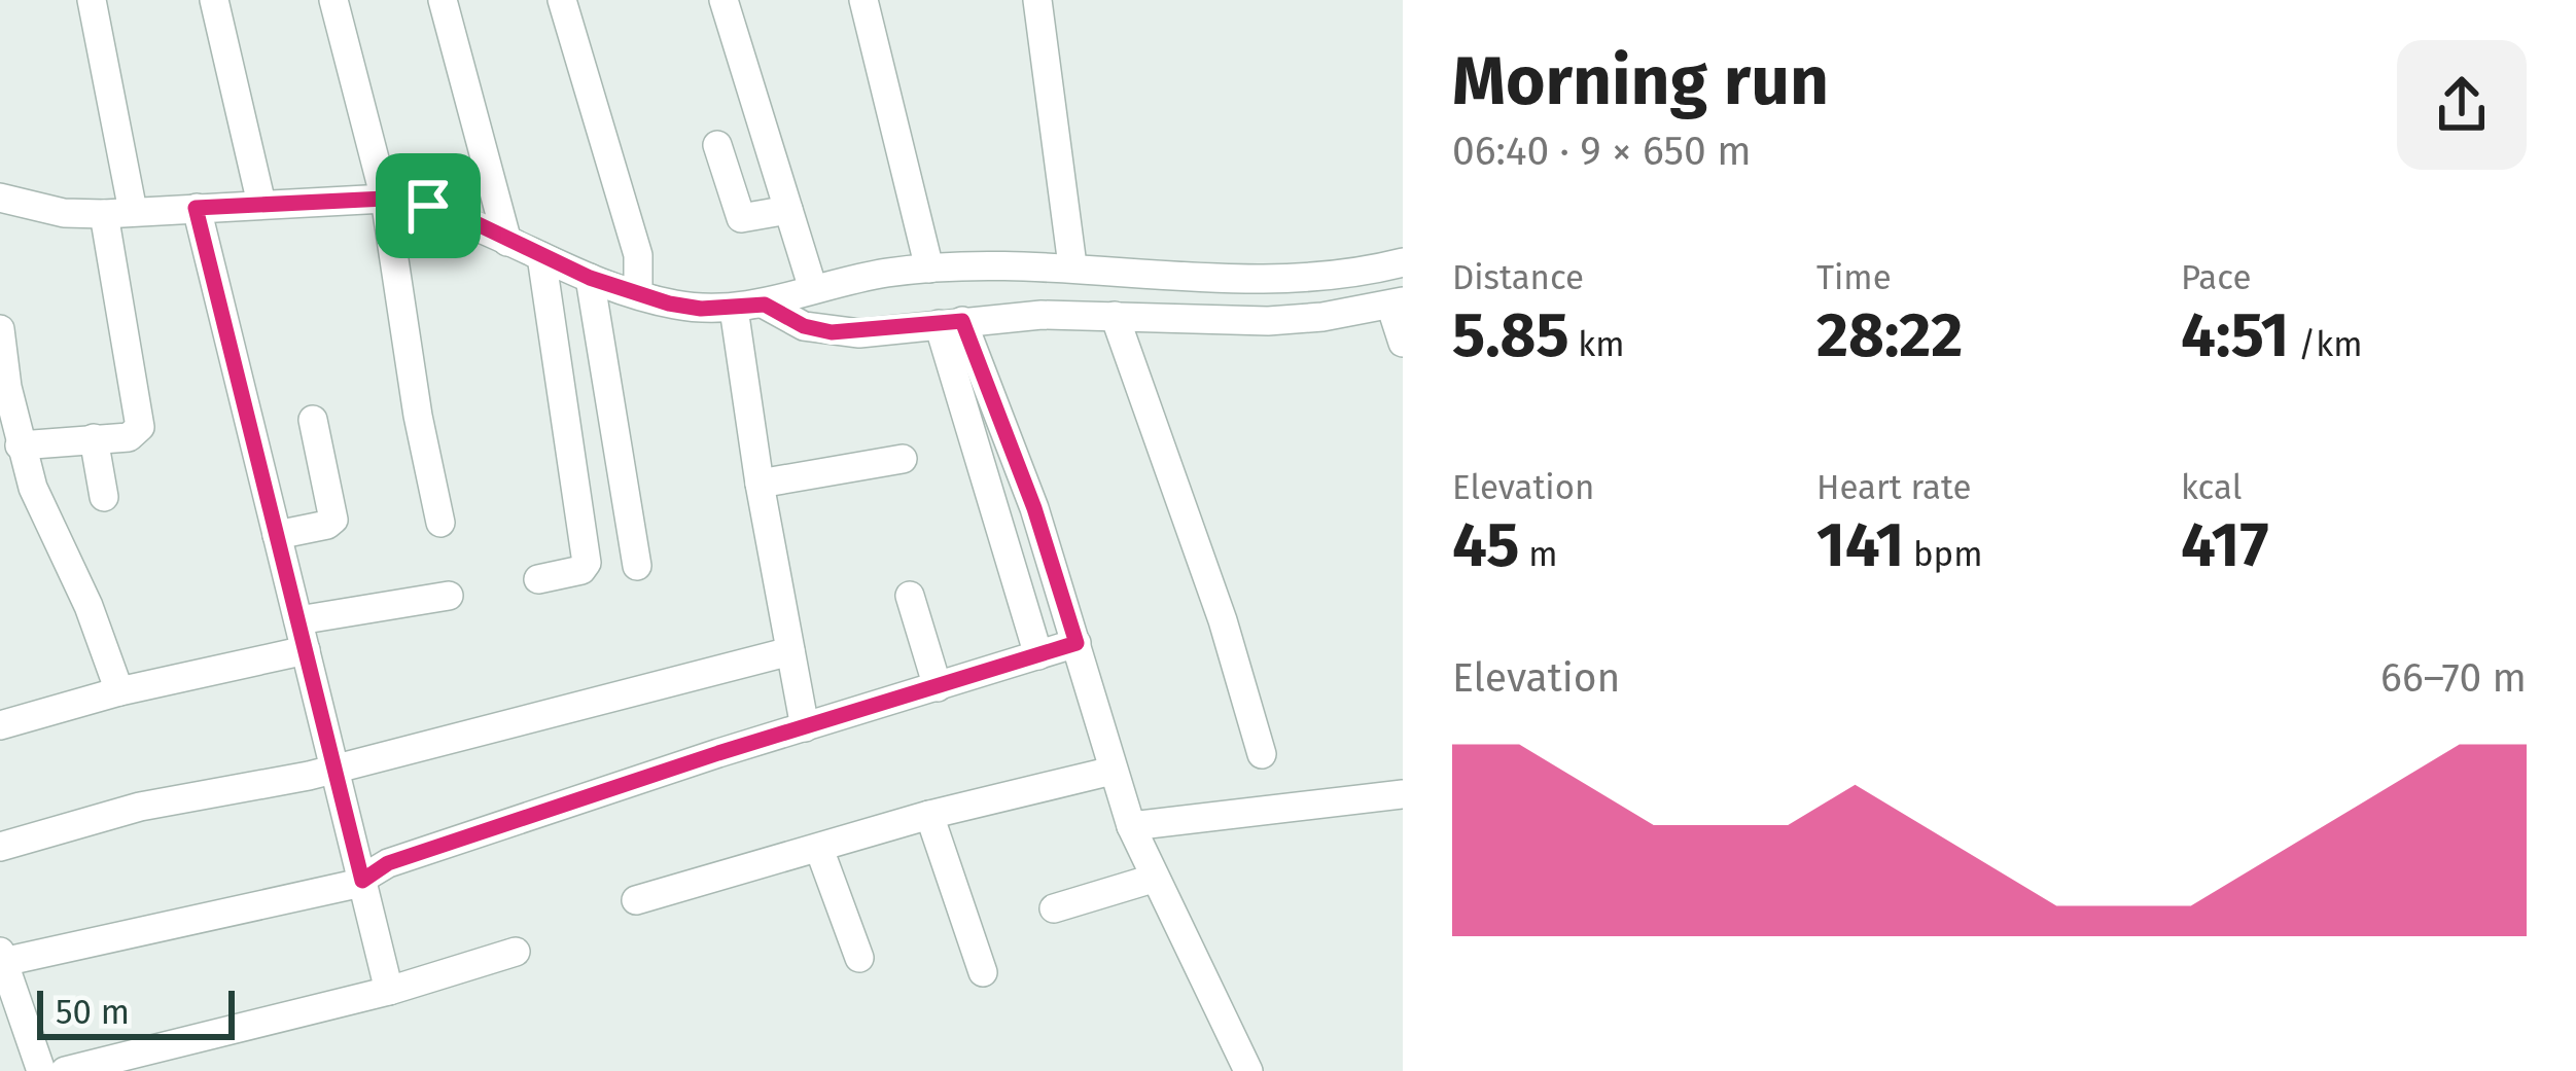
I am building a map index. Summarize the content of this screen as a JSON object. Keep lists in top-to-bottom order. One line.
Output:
{"scale_bar":"50 m","page":{"heading":["Morning run","06:40 · 9 × 650 m"],"stats":[["Distance","5.85 km"],["Time","28:22"],["Pace","4:51 /km"],["Elevation","45 m"],["Heart rate","141 bpm"],["kcal","417"]],"chart":["Elevation","66–70 m"],"scale":"50 m"}}
